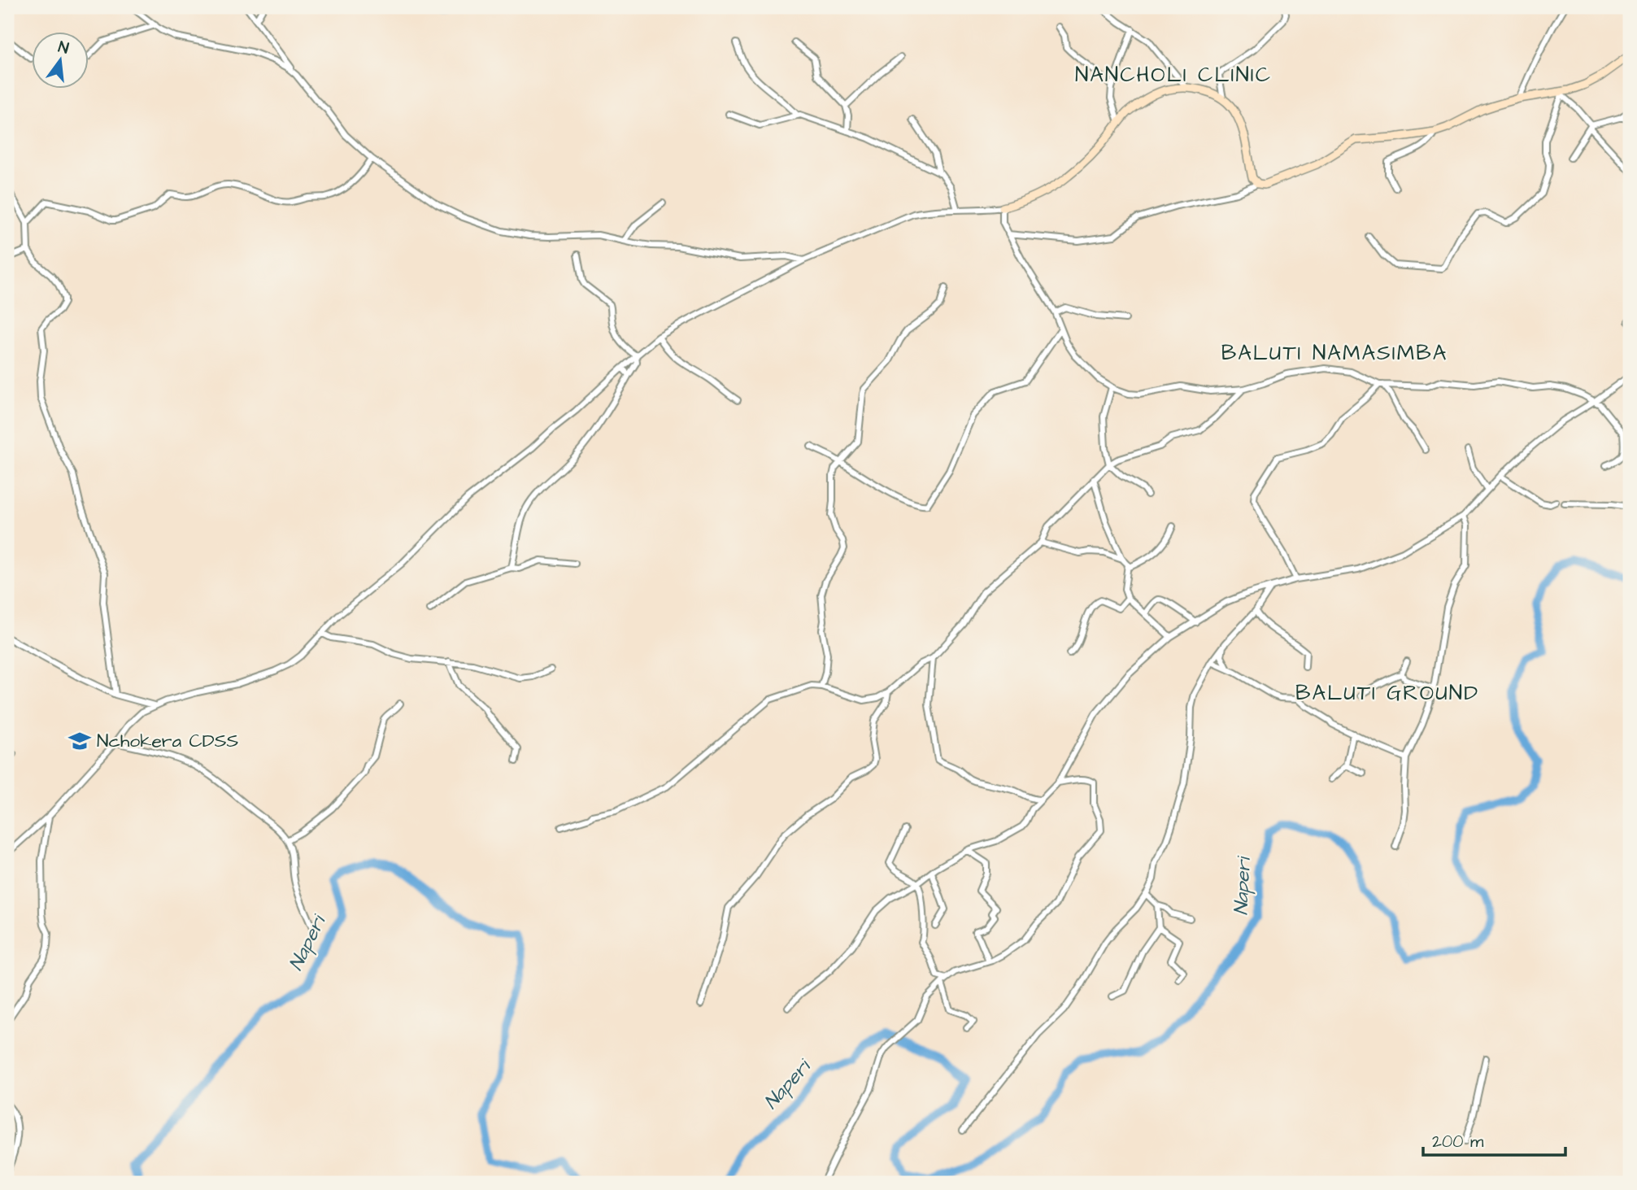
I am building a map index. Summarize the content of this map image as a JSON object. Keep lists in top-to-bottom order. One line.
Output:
{"districts":["NANCHOLI CLINIC","BALUTI NAMASIMBA","BALUTI GROUND"],"water":["Naperi"],"places":{"school or university":["Nchokera CDSS"]},"scale_bar":"200 m","north":"top"}
